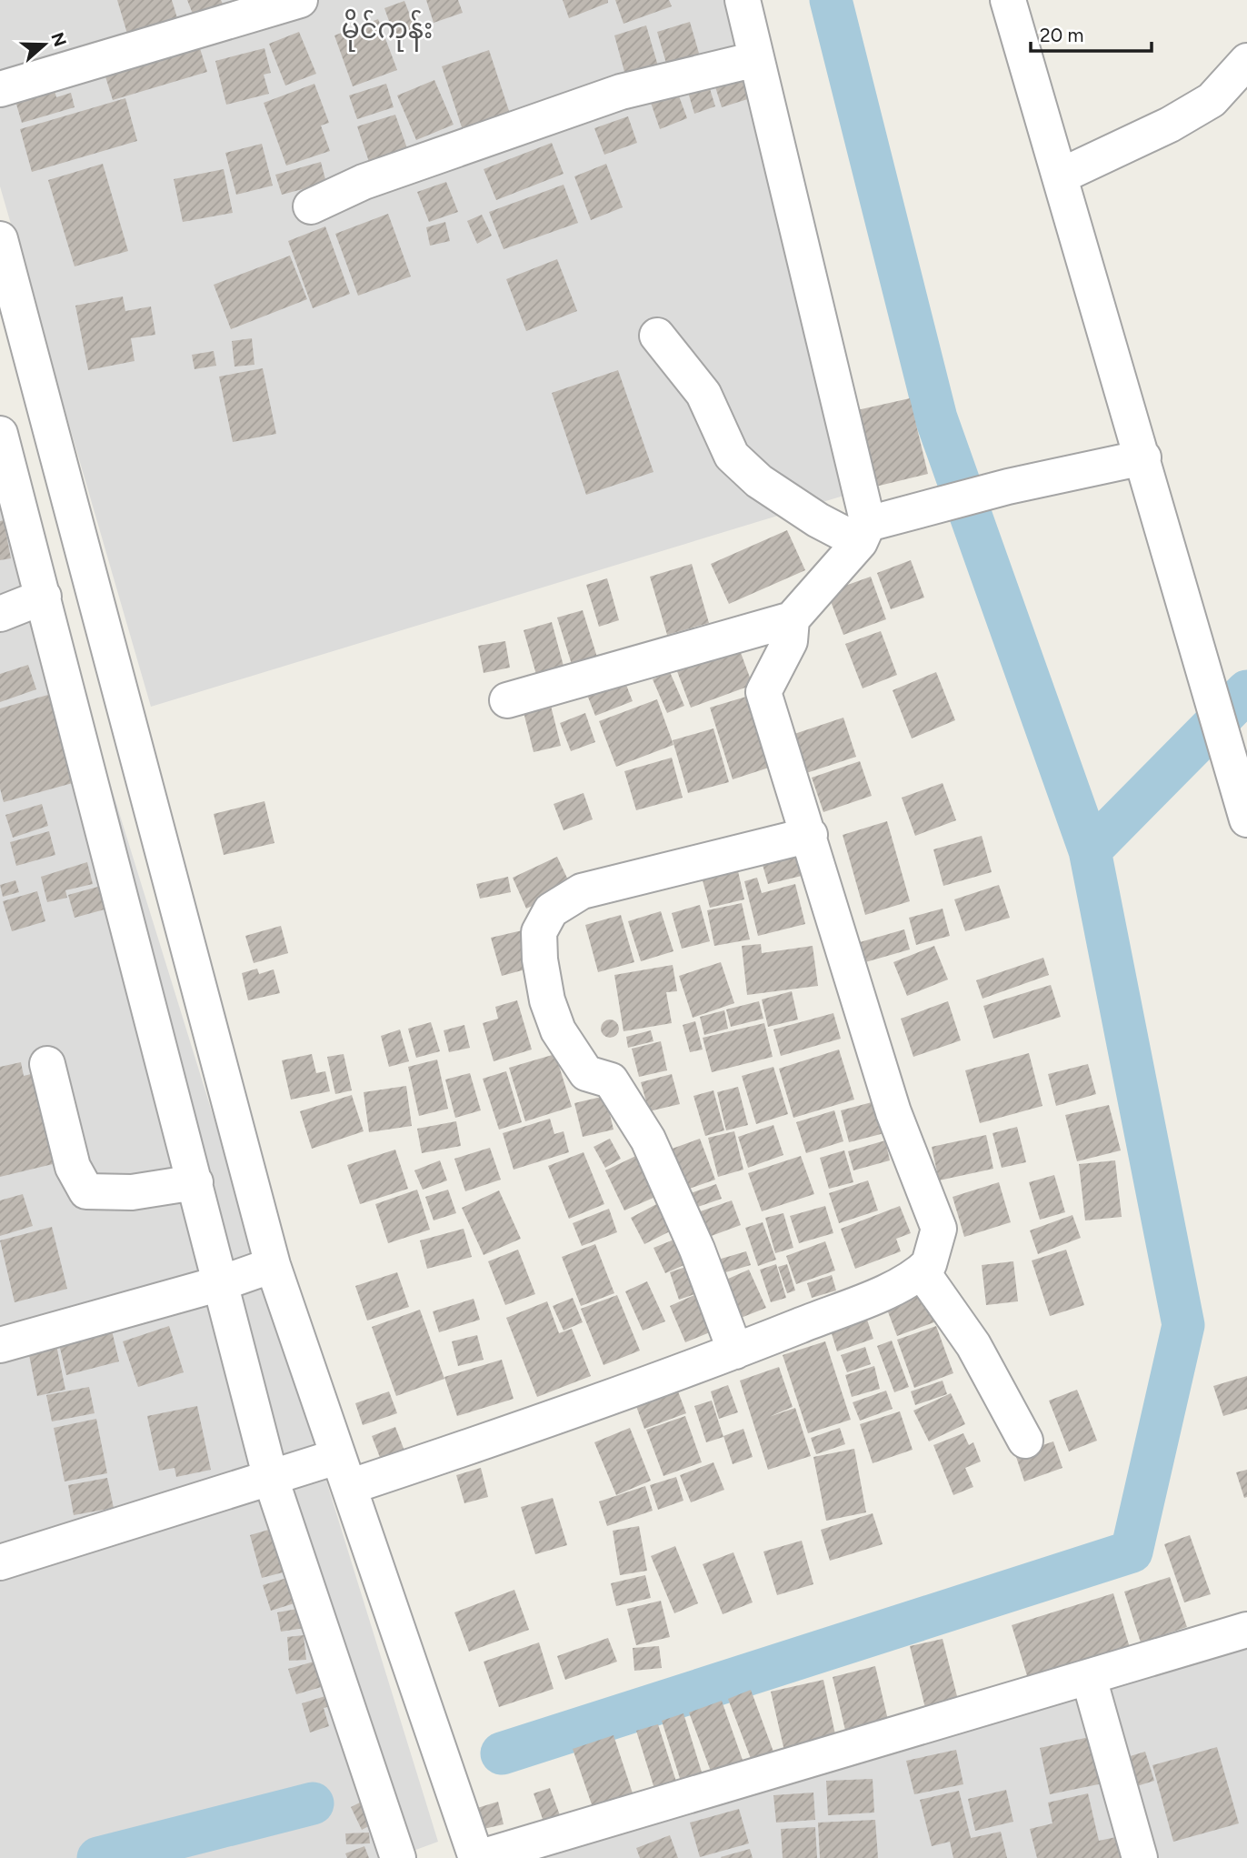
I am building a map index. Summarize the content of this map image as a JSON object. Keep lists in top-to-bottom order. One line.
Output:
{"districts":["မိုင်ကုန်း"],"scale_bar":"20 m","north":"right"}
